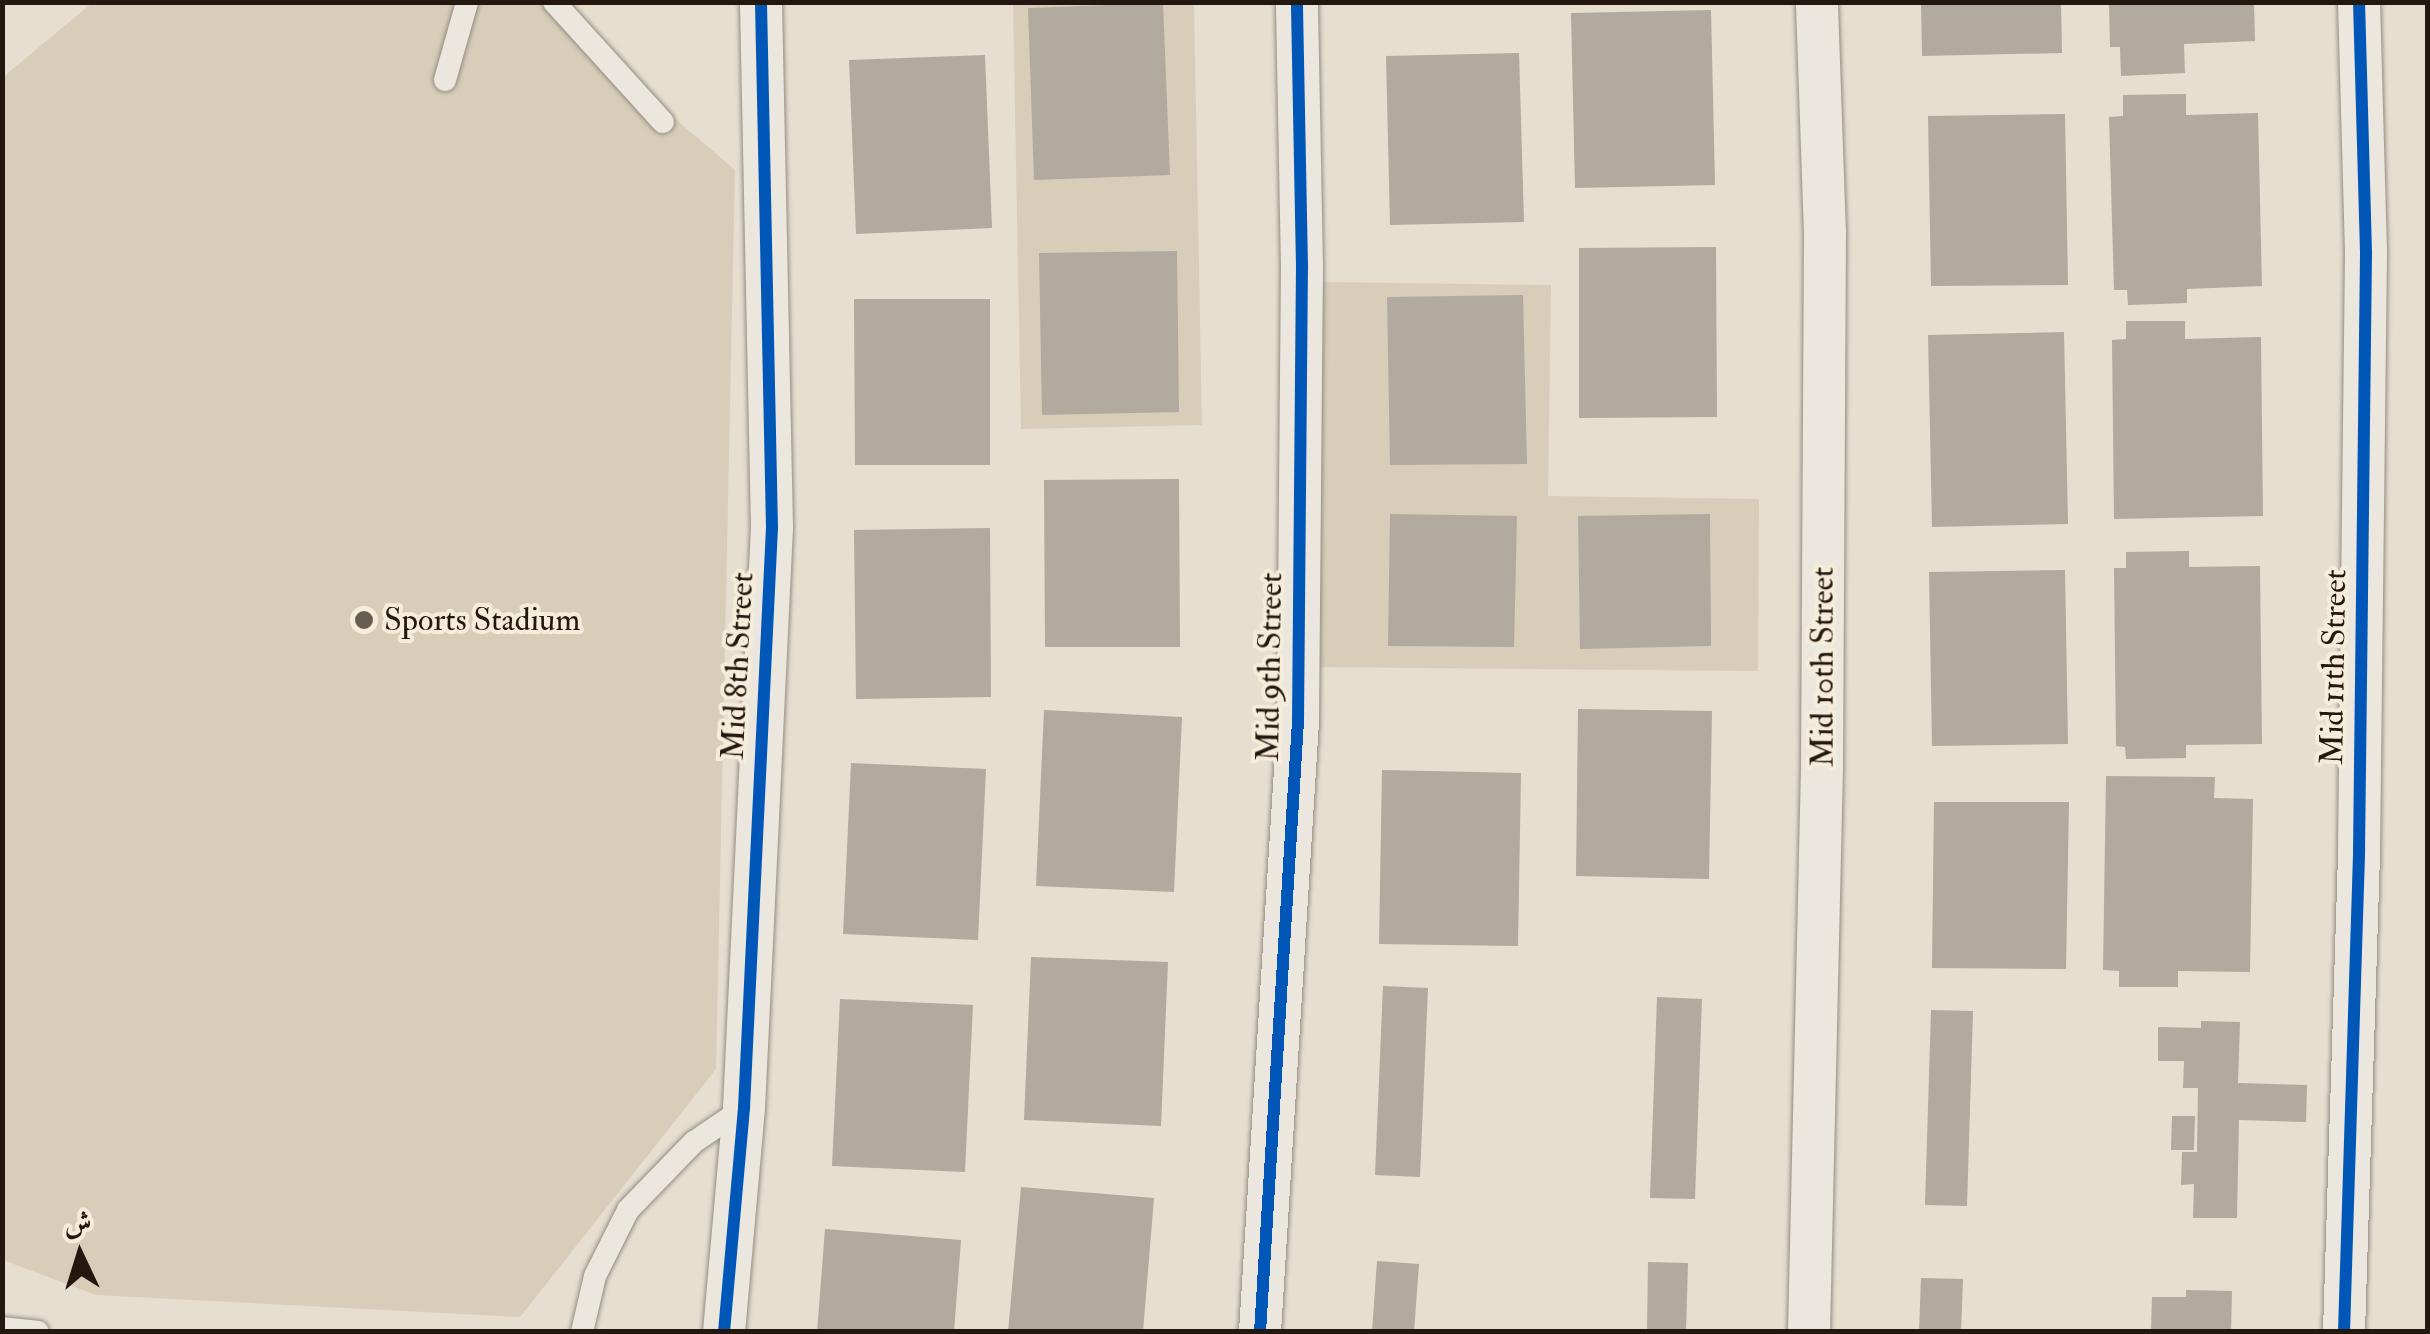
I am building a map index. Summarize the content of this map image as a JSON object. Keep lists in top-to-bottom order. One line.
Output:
{"streets":{"street":["Mid 8th Street","Mid 9th Street","Mid 10th Street","Mid 11th Street"]},"places":["Sports Stadium"],"north":"top"}
